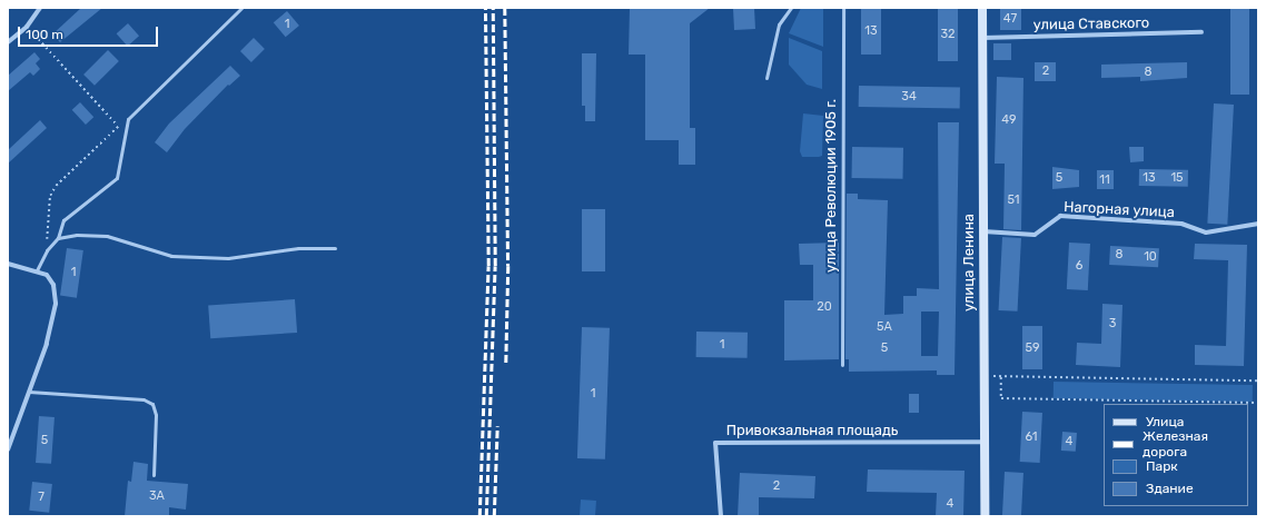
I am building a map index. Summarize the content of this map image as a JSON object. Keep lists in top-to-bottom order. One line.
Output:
{"streets":{"street":["улица Ставского","Нагорная улица","улица Ленина","Привокзальная площадь"],"lane":["улица Революции 1905 г."]},"crossings":[["улица Ставского","улица Ленина"],["Нагорная улица","улица Ленина"],["улица Ленина","Привокзальная площадь"]],"house_numbers":["47","1","13","32","2","8","34","49","5","13","15","11","51","8","10","6","1","20","3","5А","1","5","59","1","61","5","4","2","3А","7","4"],"legend":["Улица","Железная дорога","Парк","Здание"],"scale_bar":"100 m"}
